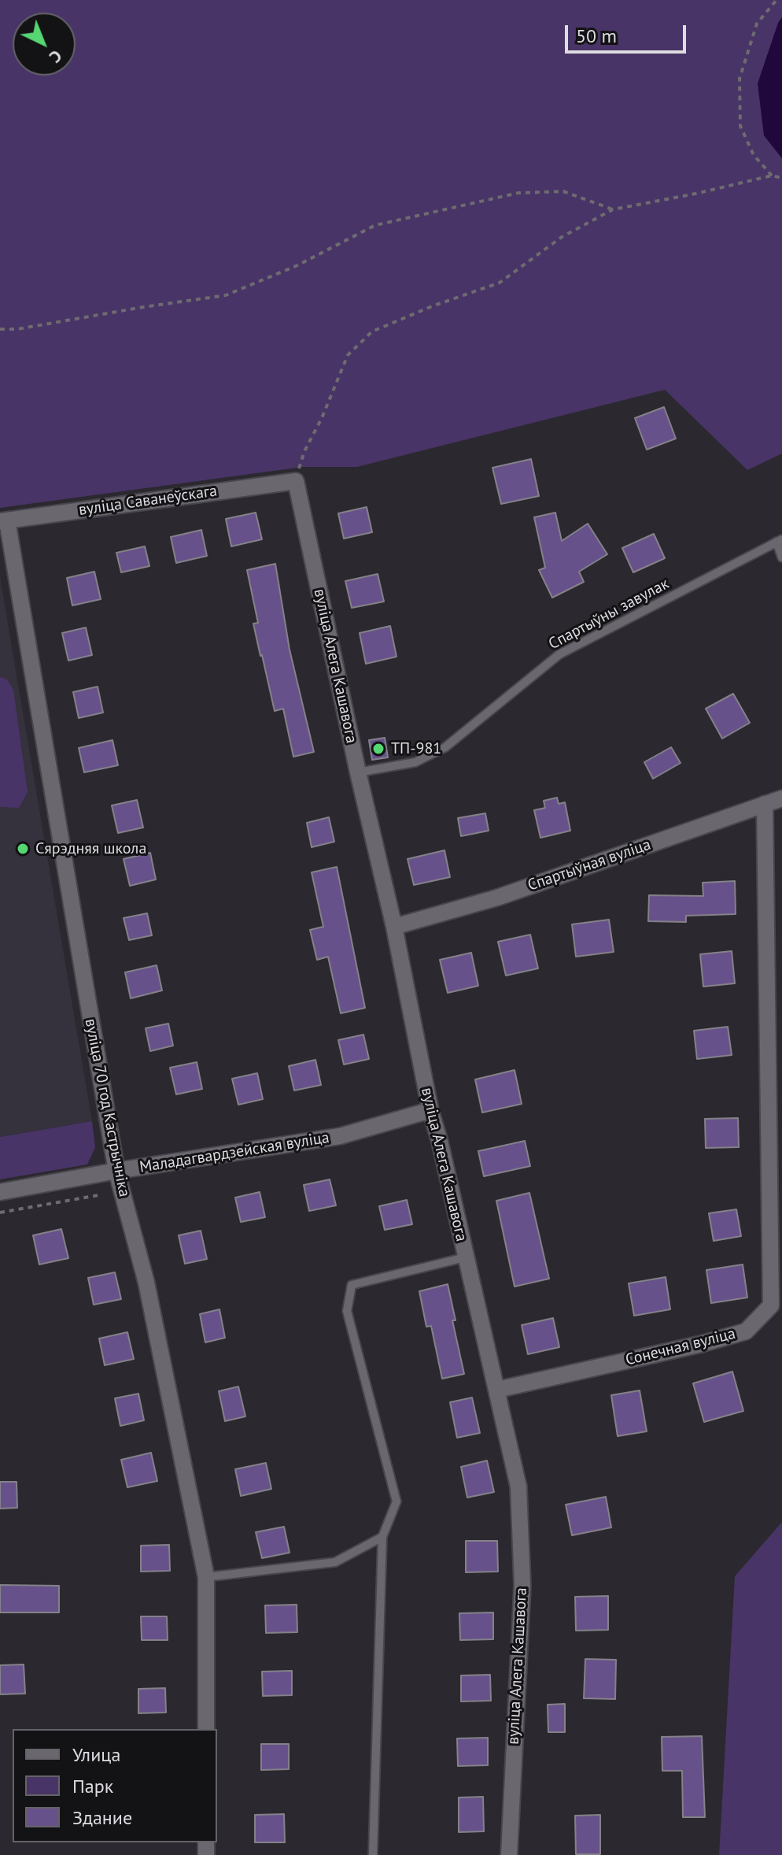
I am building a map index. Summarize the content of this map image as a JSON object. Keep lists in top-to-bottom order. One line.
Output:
{"streets":{"street":["вуліца Саванеўскага","вуліца Алега Кашавога","Спартыўная вуліца","вуліца 70 год Кастрычніка","Маладагвардзейская вуліца","Сонечная вуліца"],"lane":["Спартыўны завулак"]},"crossings":[["вуліца Саванеўскага","вуліца Алега Кашавога"],["вуліца Саванеўскага","вуліца 70 год Кастрычніка"],["Спартыўны завулак","вуліца Алега Кашавога"],["вуліца Алега Кашавога","Спартыўная вуліца"],["вуліца Алега Кашавога","Маладагвардзейская вуліца"],["вуліца Алега Кашавога","Сонечная вуліца"],["Спартыўная вуліца","Сонечная вуліца"],["вуліца 70 год Кастрычніка","Маладагвардзейская вуліца"]],"places":["ТП-981","Сярэдняя школа"],"legend":["Улица","Парк","Здание"],"scale_bar":"50 m","north":"bottom right"}
